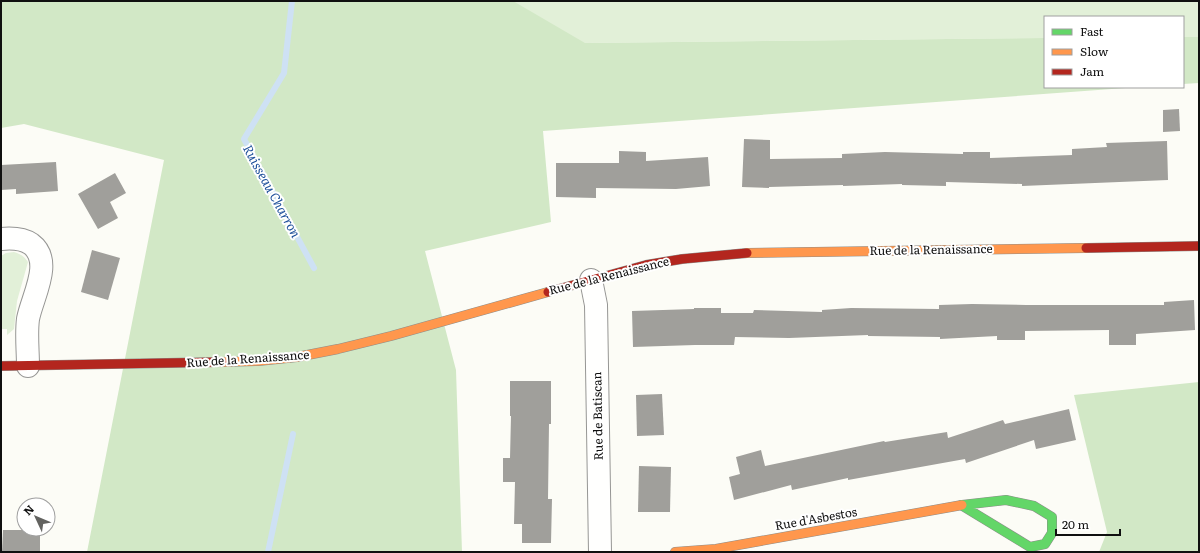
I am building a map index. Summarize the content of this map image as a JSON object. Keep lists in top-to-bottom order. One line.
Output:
{"streets":{"street":["Rue de la Renaissance","Rue de Batiscan","Rue d'Asbestos"]},"crossings":[["Rue de la Renaissance","Rue de Batiscan"]],"water":["Ruisseau Charron"],"legend":["Fast","Slow","Jam"],"scale_bar":"20 m","north":"top left"}
